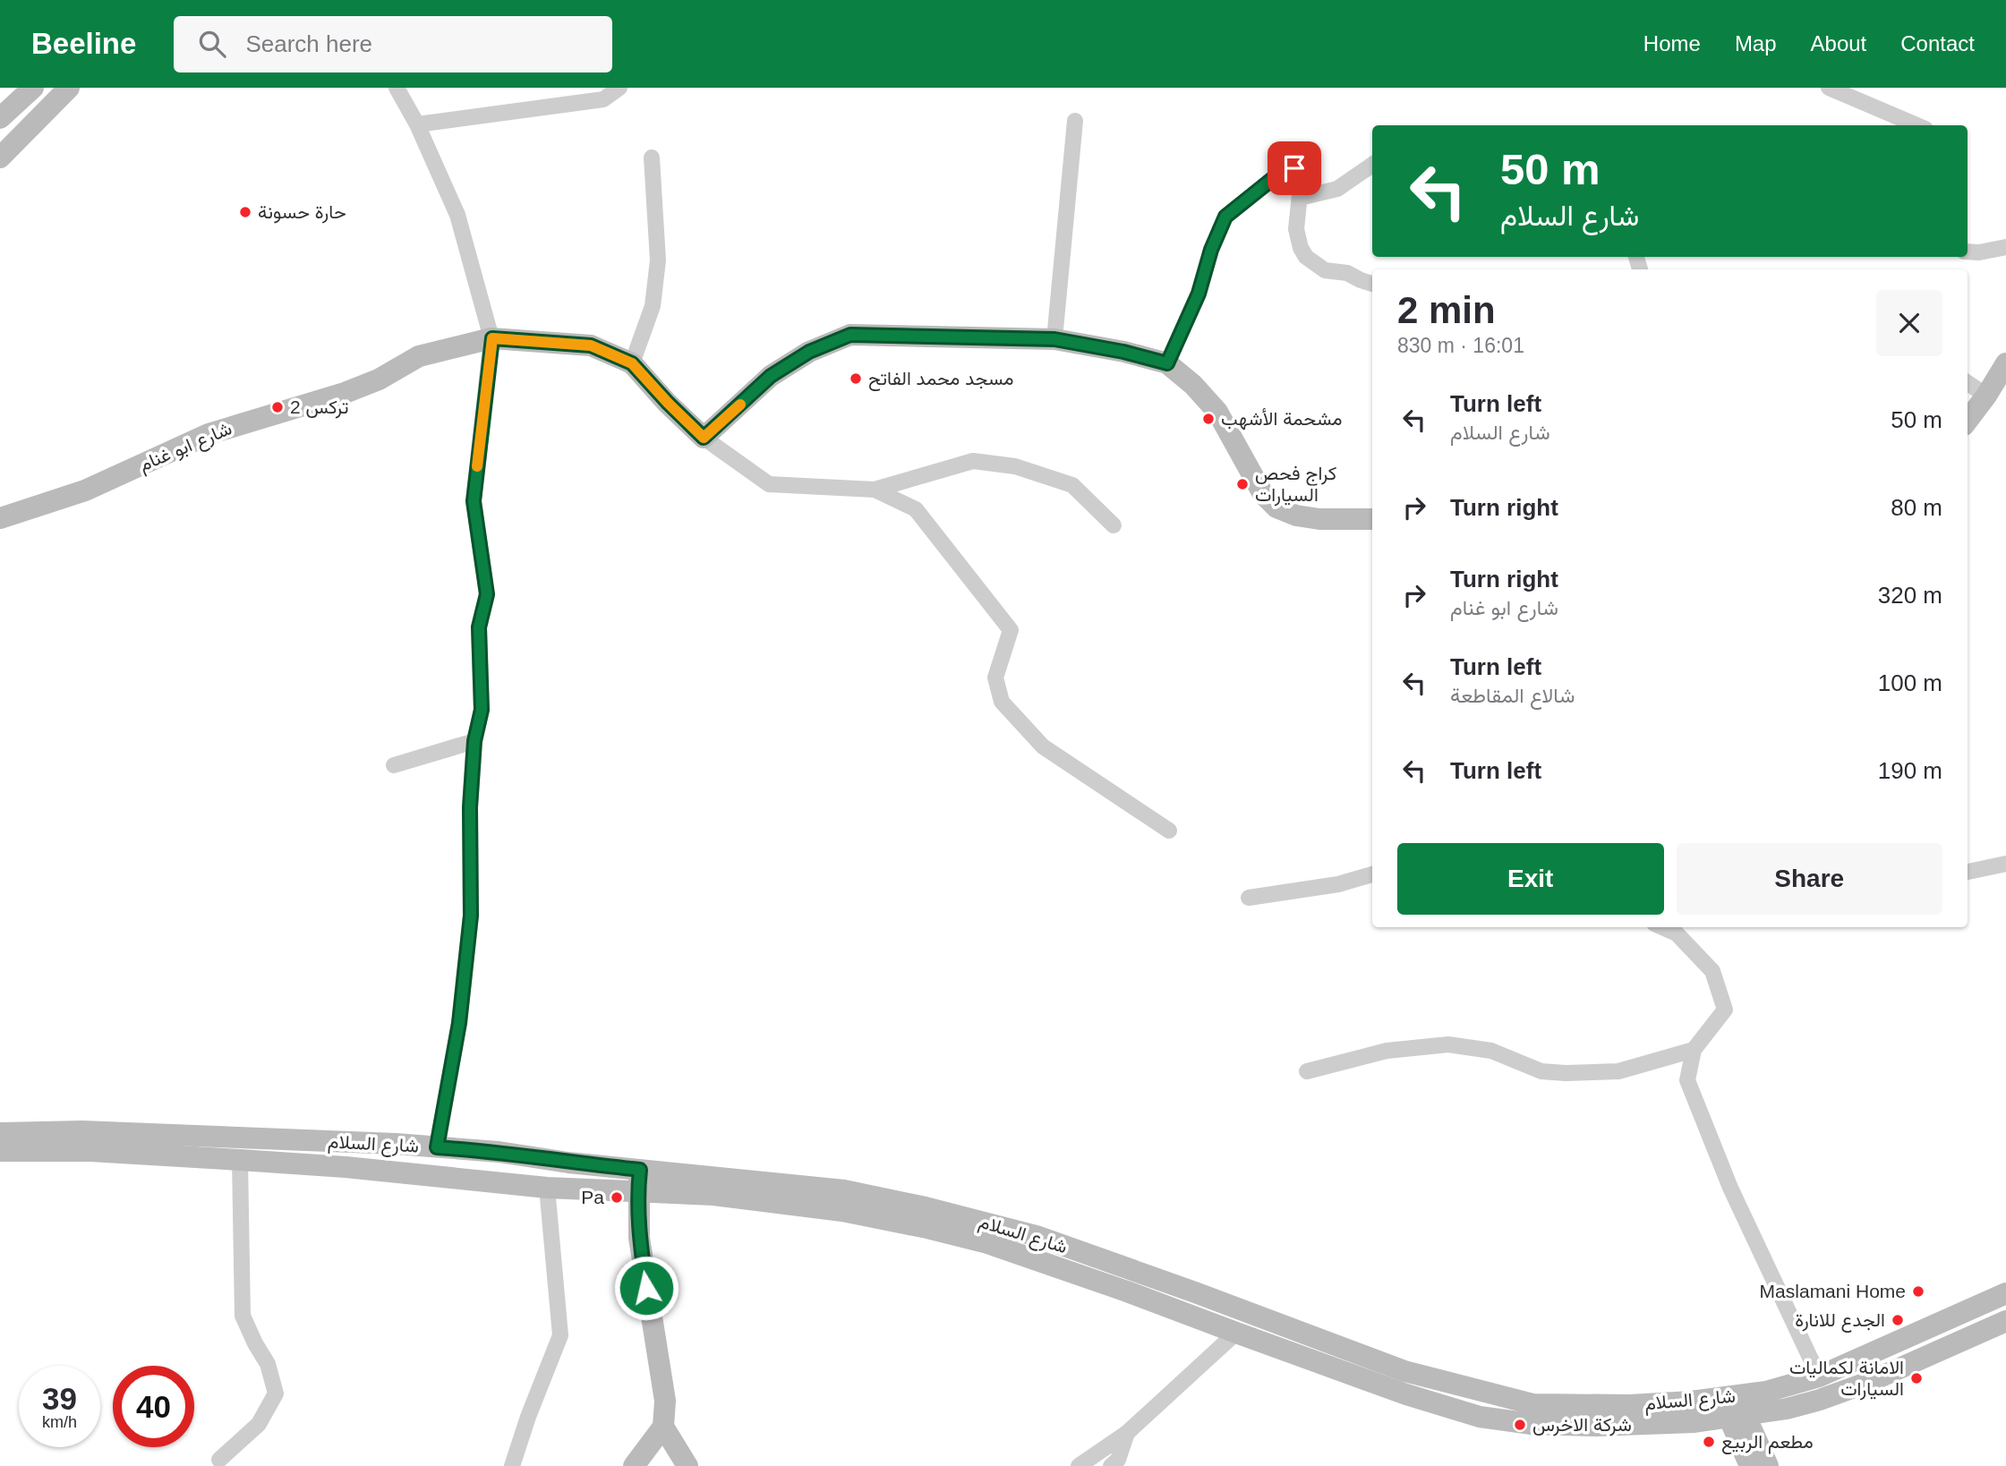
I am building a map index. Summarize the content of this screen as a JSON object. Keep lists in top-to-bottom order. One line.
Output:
{"streets":{"main road":["شارع ابو غنام","شارع السلام"]},"places":["حارة حسونة","مسجد محمد الفاتح","تركس 2","مشحمة الأشهب","كراج فحص السيارات","Pa","Maslamani Home","الجدع للانارة","الامانة لكماليات السيارات","شركة الاخرس","مطعم الربيع"],"page":{"header":"Beeline","search":"Search here","nav":["Home","Map","About","Contact"],"turn":["50 m","شارع السلام"],"heading":["2 min","830 m · 16:01"],"list":[{"name":"Turn left","note":"شارع السلام","value":"50 m"},{"name":"Turn right","value":"80 m"},{"name":"Turn right","note":"شارع ابو غنام","value":"320 m"},{"name":"Turn left","note":"شالاع المقاطعة","value":"100 m"},{"name":"Turn left","value":"190 m"}],"buttons":["Exit","Share"],"speed":"39 km/h","limit":"40"}}
